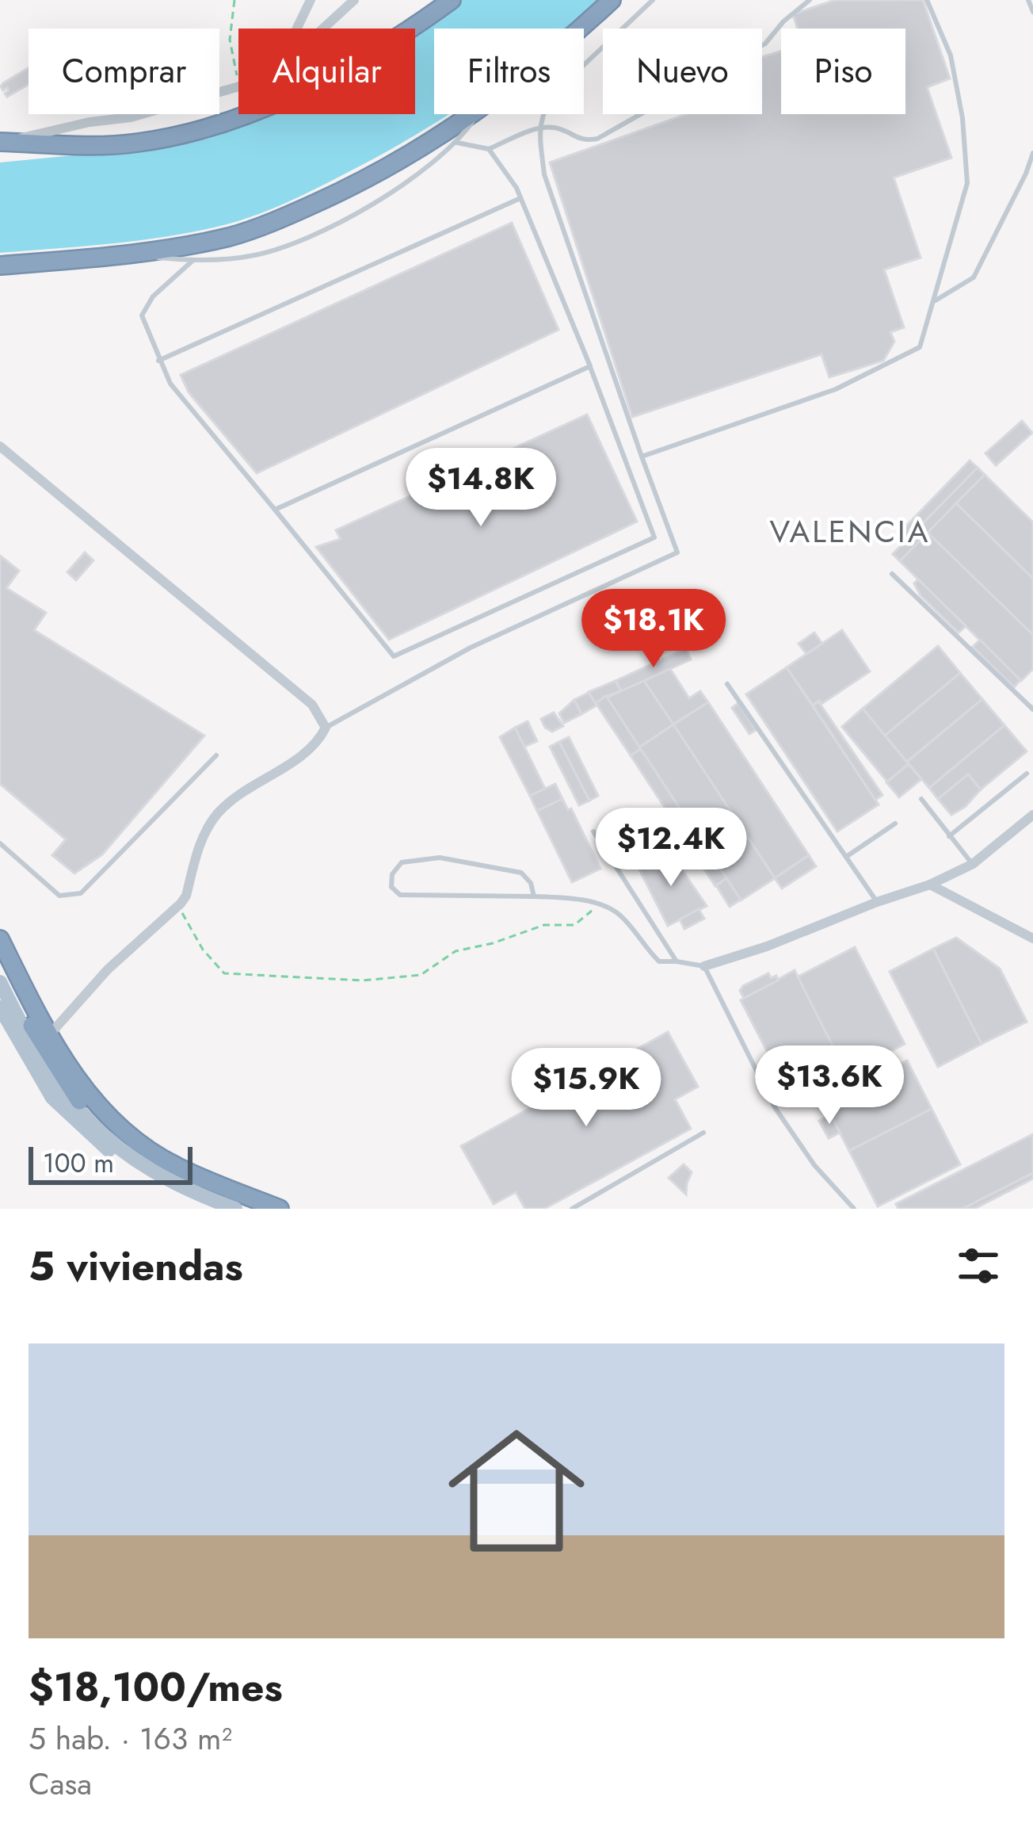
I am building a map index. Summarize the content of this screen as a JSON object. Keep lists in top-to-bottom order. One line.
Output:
{"districts":["VALENCIA"],"scale_bar":"100 m","page":{"chip":["Comprar","Alquilar","Filtros","Nuevo","Piso"],"price":["$14.8K","$18.1K","$12.4K","$13.6K","$15.9K"],"scale":"100 m","heading":"5 viviendas","list":[{"name":"$18,100/mes","note":"5 hab. · 163 m² · Casa"}]}}
